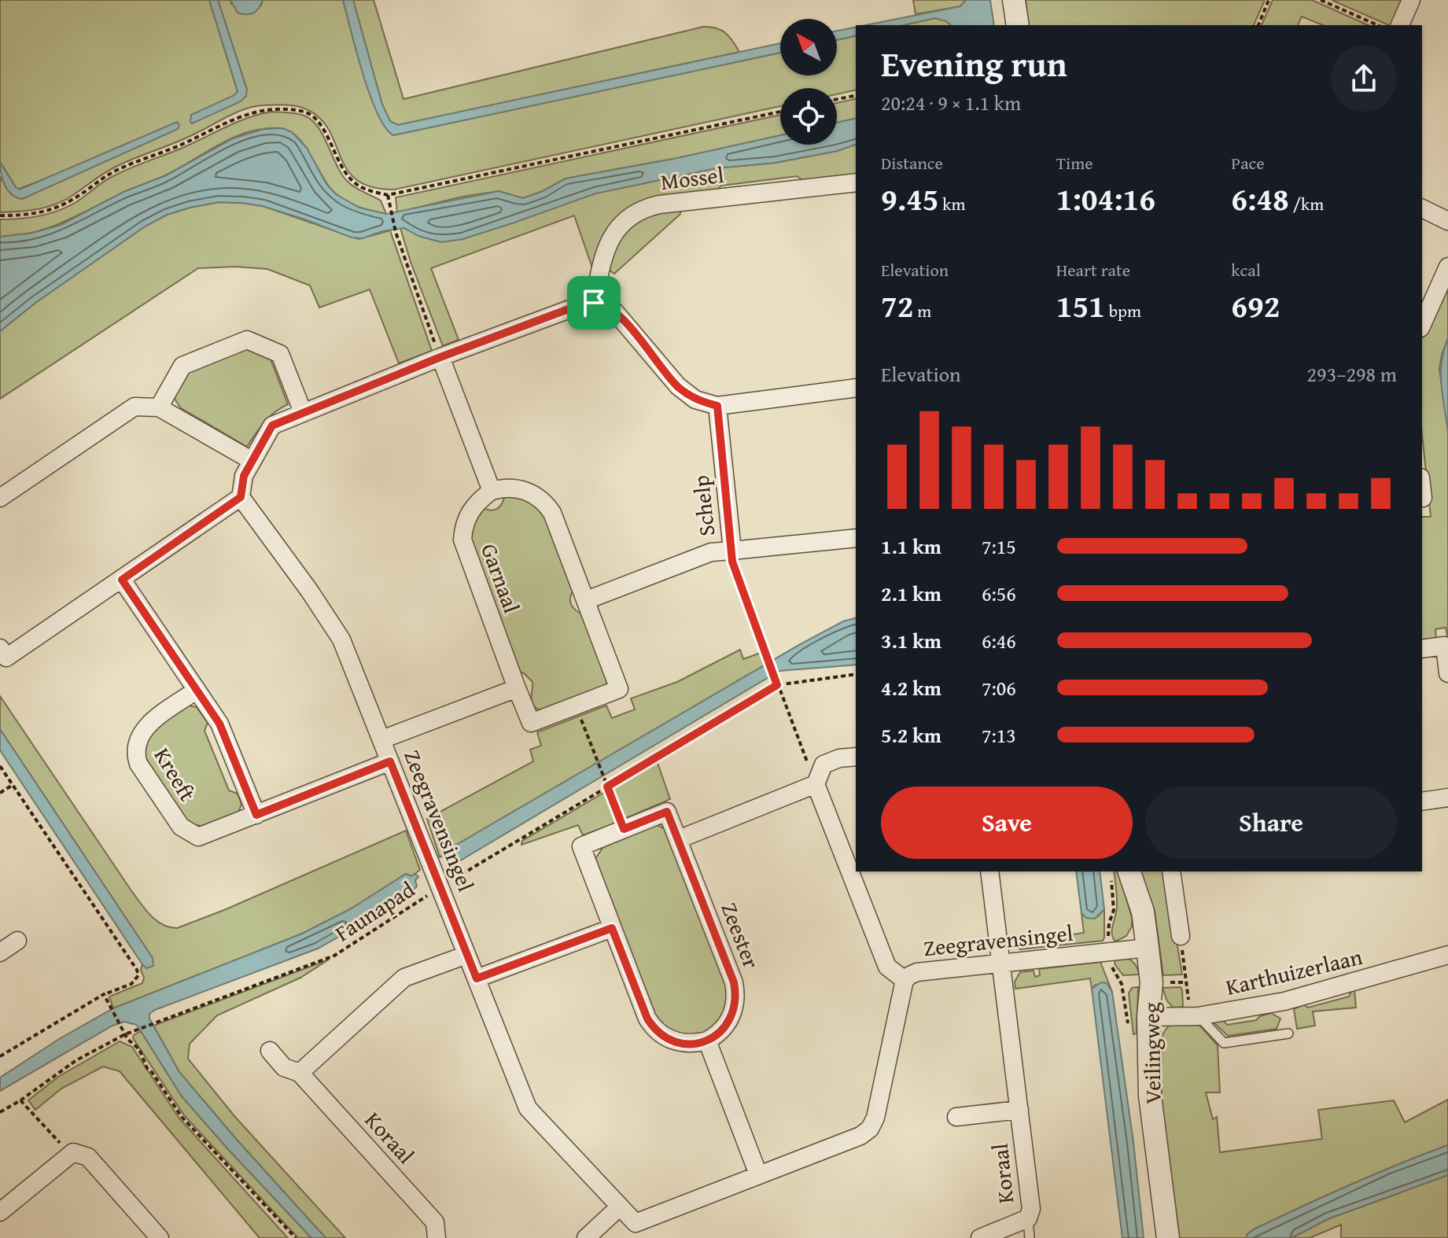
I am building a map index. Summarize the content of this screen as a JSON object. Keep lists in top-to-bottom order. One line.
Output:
{"streets":{"street":["Mossel","Schelp","Garnaal","Kreeft","Zeegravensingel","Zeester","Karthuizerlaan","Veilingweg","Koraal"],"path":["Faunapad"]},"crossings":[["Kreeft","Zeegravensingel"],["Zeegravensingel","Faunapad"],["Zeegravensingel","Veilingweg"],["Zeegravensingel","Koraal"],["Karthuizerlaan","Veilingweg"]],"north":"top left","page":{"heading":["Evening run","20:24 · 9 × 1.1 km"],"stats":[["Distance","9.45 km"],["Time","1:04:16"],["Pace","6:48 /km"],["Elevation","72 m"],["Heart rate","151 bpm"],["kcal","692"]],"chart":["Elevation","293–298 m"],"list":[{"name":"1.1 km","note":"7:15"},{"name":"2.1 km","note":"6:56"},{"name":"3.1 km","note":"6:46"},{"name":"4.2 km","note":"7:06"},{"name":"5.2 km","note":"7:13"}],"buttons":["Save","Share"]}}
